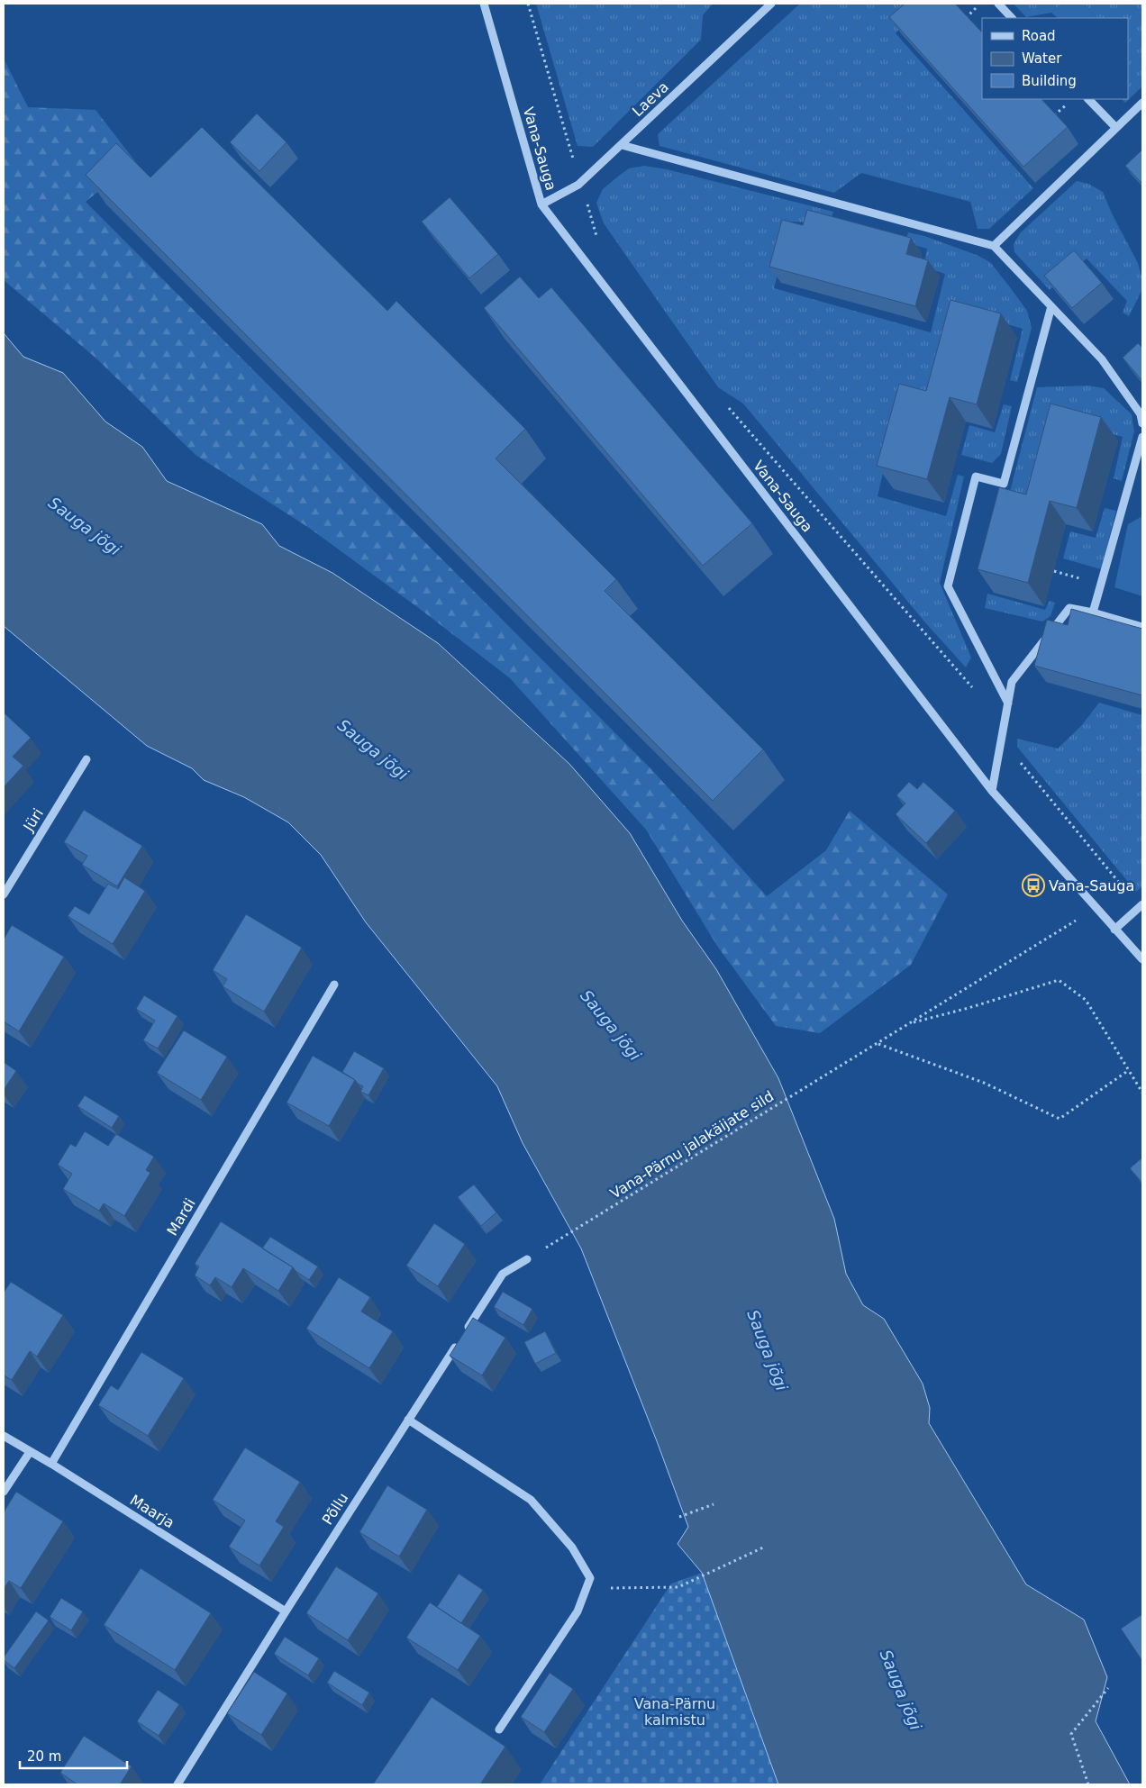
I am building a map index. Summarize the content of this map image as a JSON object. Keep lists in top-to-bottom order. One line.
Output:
{"streets":{"street":["Laeva","Vana-Sauga","Jüri","Mardi","Põllu","Maarja"],"path":["Vana-Pärnu jalakäijate sild"]},"crossings":[["Laeva","Vana-Sauga"],["Vana-Sauga","Vana-Pärnu jalakäijate sild"],["Vana-Pärnu jalakäijate sild","Põllu"],["Mardi","Maarja"],["Põllu","Maarja"]],"water":["Sauga jõgi"],"parks":["Vana-Pärnu kalmistu"],"places":{"bus stop":["Vana-Sauga"]},"legend":["Road","Water","Building"],"scale_bar":"20 m"}
